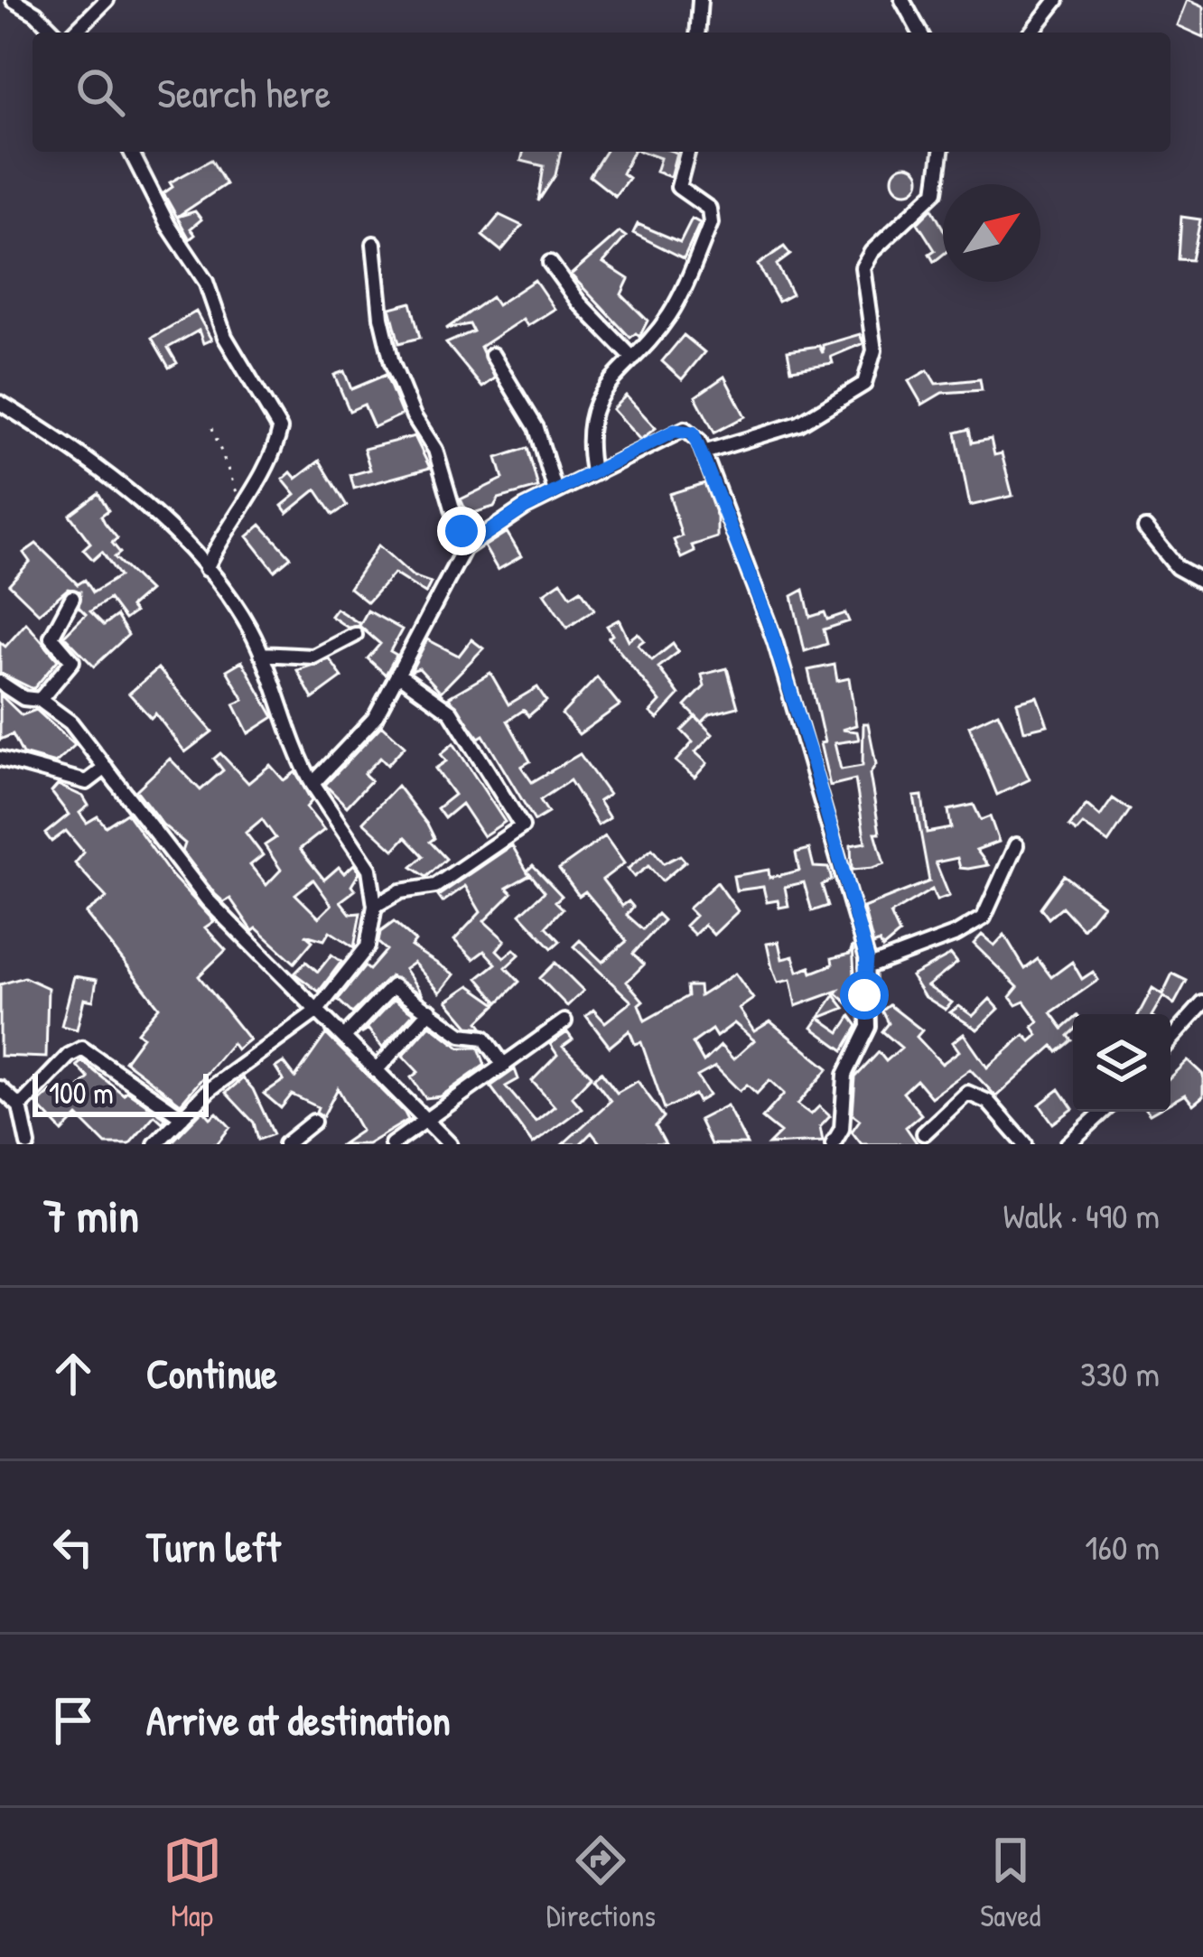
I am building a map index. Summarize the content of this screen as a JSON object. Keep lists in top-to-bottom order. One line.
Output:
{"scale_bar":"100 m","north":"top right","page":{"search":"Search here","scale":"100 m","heading":["7 min","Walk · 490 m"],"list":[["Continue","330 m"],["Turn left","160 m"],"Arrive at destination"],"nav":["Map","Directions","Saved"]}}
